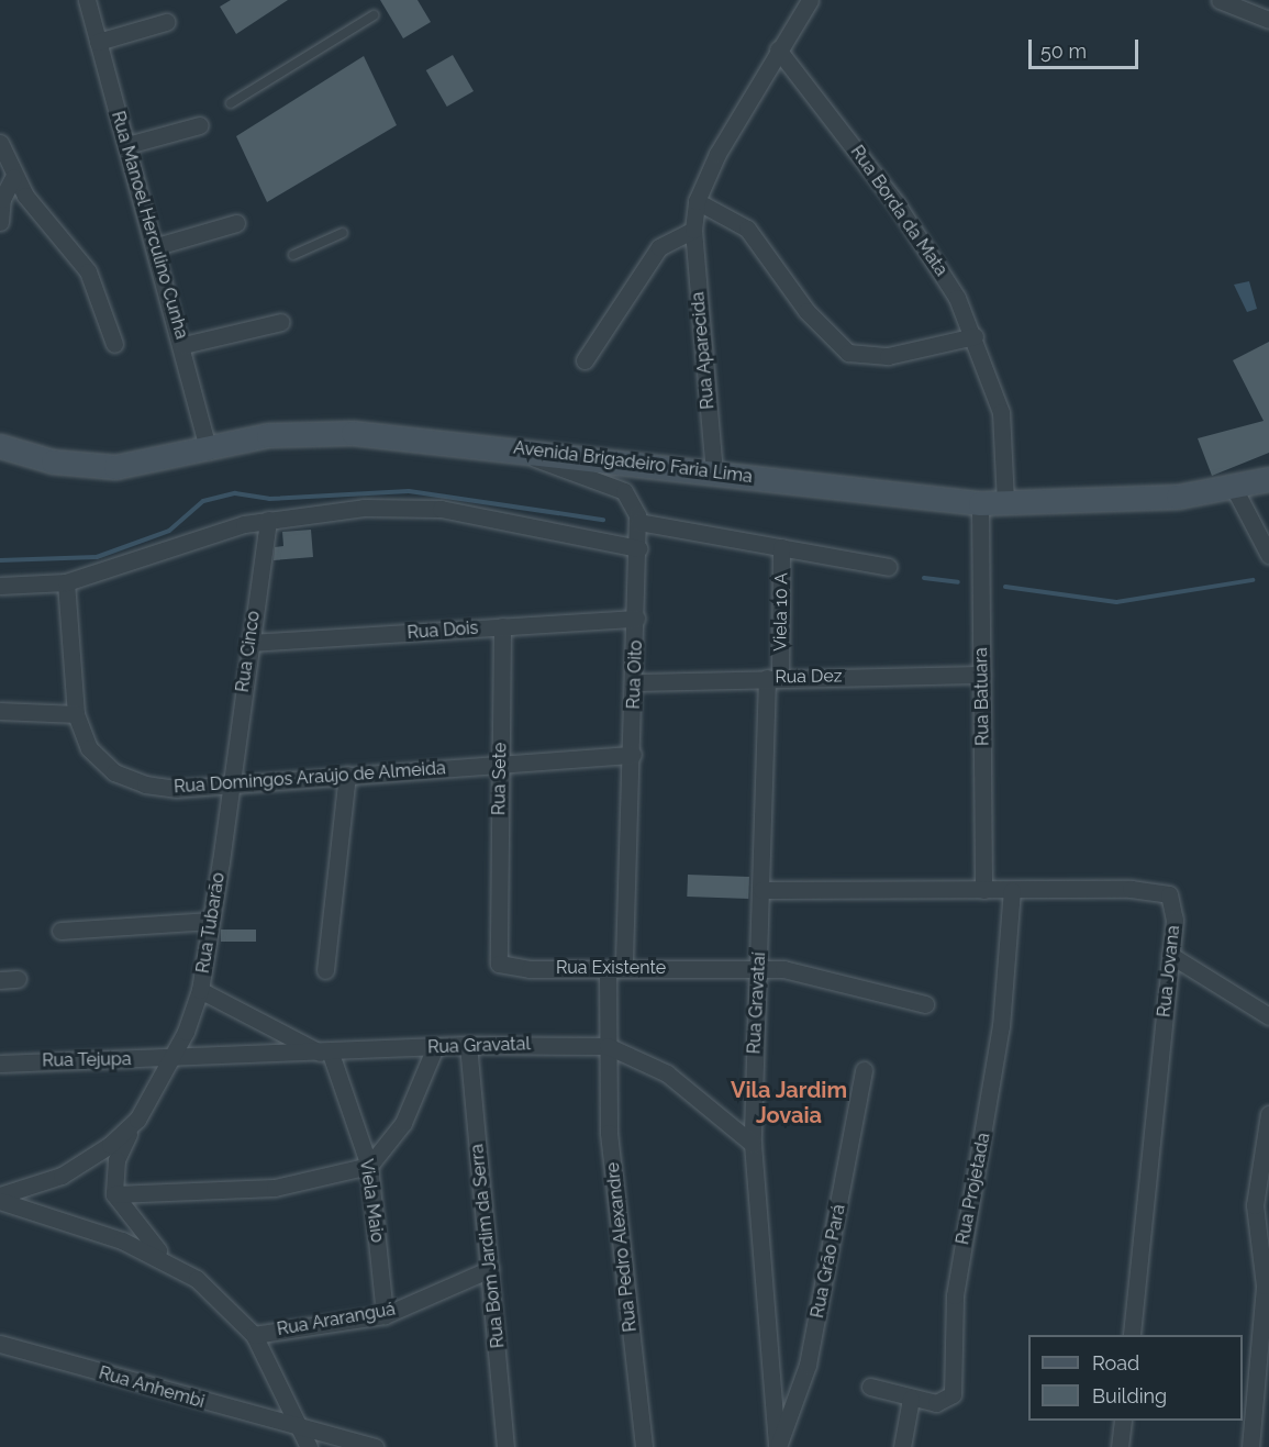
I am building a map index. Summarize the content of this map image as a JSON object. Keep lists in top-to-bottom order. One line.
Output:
{"streets":{"main road":["Avenida Brigadeiro Faria Lima"],"street":["Rua Borda da Mata","Rua Manoel Herculino Cunha","Rua Aparecida","Viela 10 A","Rua Dois","Rua Cinco","Rua Oito","Rua Dez","Rua Batuara","Rua Domingos Araújo de Almeida","Rua Sete","Rua Tubarão","Rua Existente","Rua Jovana","Rua Gravataí","Rua Gravatal","Rua Tejupa","Rua Projetada","Viela Maio","Rua Bom Jardim da Serra","Rua Pedro Alexandre","Rua Grão Pará","Rua Araranguá","Rua Anhembi"]},"crossings":[["Rua Borda da Mata","Avenida Brigadeiro Faria Lima"],["Rua Manoel Herculino Cunha","Avenida Brigadeiro Faria Lima"],["Rua Aparecida","Avenida Brigadeiro Faria Lima"],["Avenida Brigadeiro Faria Lima","Rua Oito"],["Avenida Brigadeiro Faria Lima","Rua Batuara"],["Viela 10 A","Rua Dez"],["Viela 10 A","Rua Gravataí"],["Rua Dois","Rua Cinco"],["Rua Dois","Rua Oito"],["Rua Dois","Rua Sete"],["Rua Cinco","Rua Domingos Araújo de Almeida"],["Rua Cinco","Rua Tubarão"],["Rua Oito","Rua Dez"],["Rua Oito","Rua Domingos Araújo de Almeida"],["Rua Oito","Rua Existente"],["Rua Oito","Rua Gravatal"],["Rua Oito","Rua Pedro Alexandre"],["Rua Dez","Rua Batuara"],["Rua Dez","Rua Gravataí"],["Rua Batuara","Rua Jovana"],["Rua Domingos Araújo de Almeida","Rua Sete"],["Rua Domingos Araújo de Almeida","Rua Tubarão"],["Rua Sete","Rua Existente"],["Rua Tubarão","Rua Gravatal"],["Rua Tubarão","Rua Tejupa"],["Rua Existente","Rua Gravataí"],["Rua Jovana","Rua Gravataí"],["Rua Jovana","Rua Projetada"],["Rua Gravataí","Rua Gravatal"],["Rua Gravataí","Rua Grão Pará"],["Rua Gravatal","Rua Tejupa"],["Rua Gravatal","Viela Maio"],["Rua Gravatal","Rua Bom Jardim da Serra"],["Rua Gravatal","Rua Pedro Alexandre"],["Viela Maio","Rua Araranguá"],["Rua Bom Jardim da Serra","Rua Araranguá"]],"districts":["Vila Jardim Jovaia"],"legend":["Road","Building"],"scale_bar":"50 m"}
